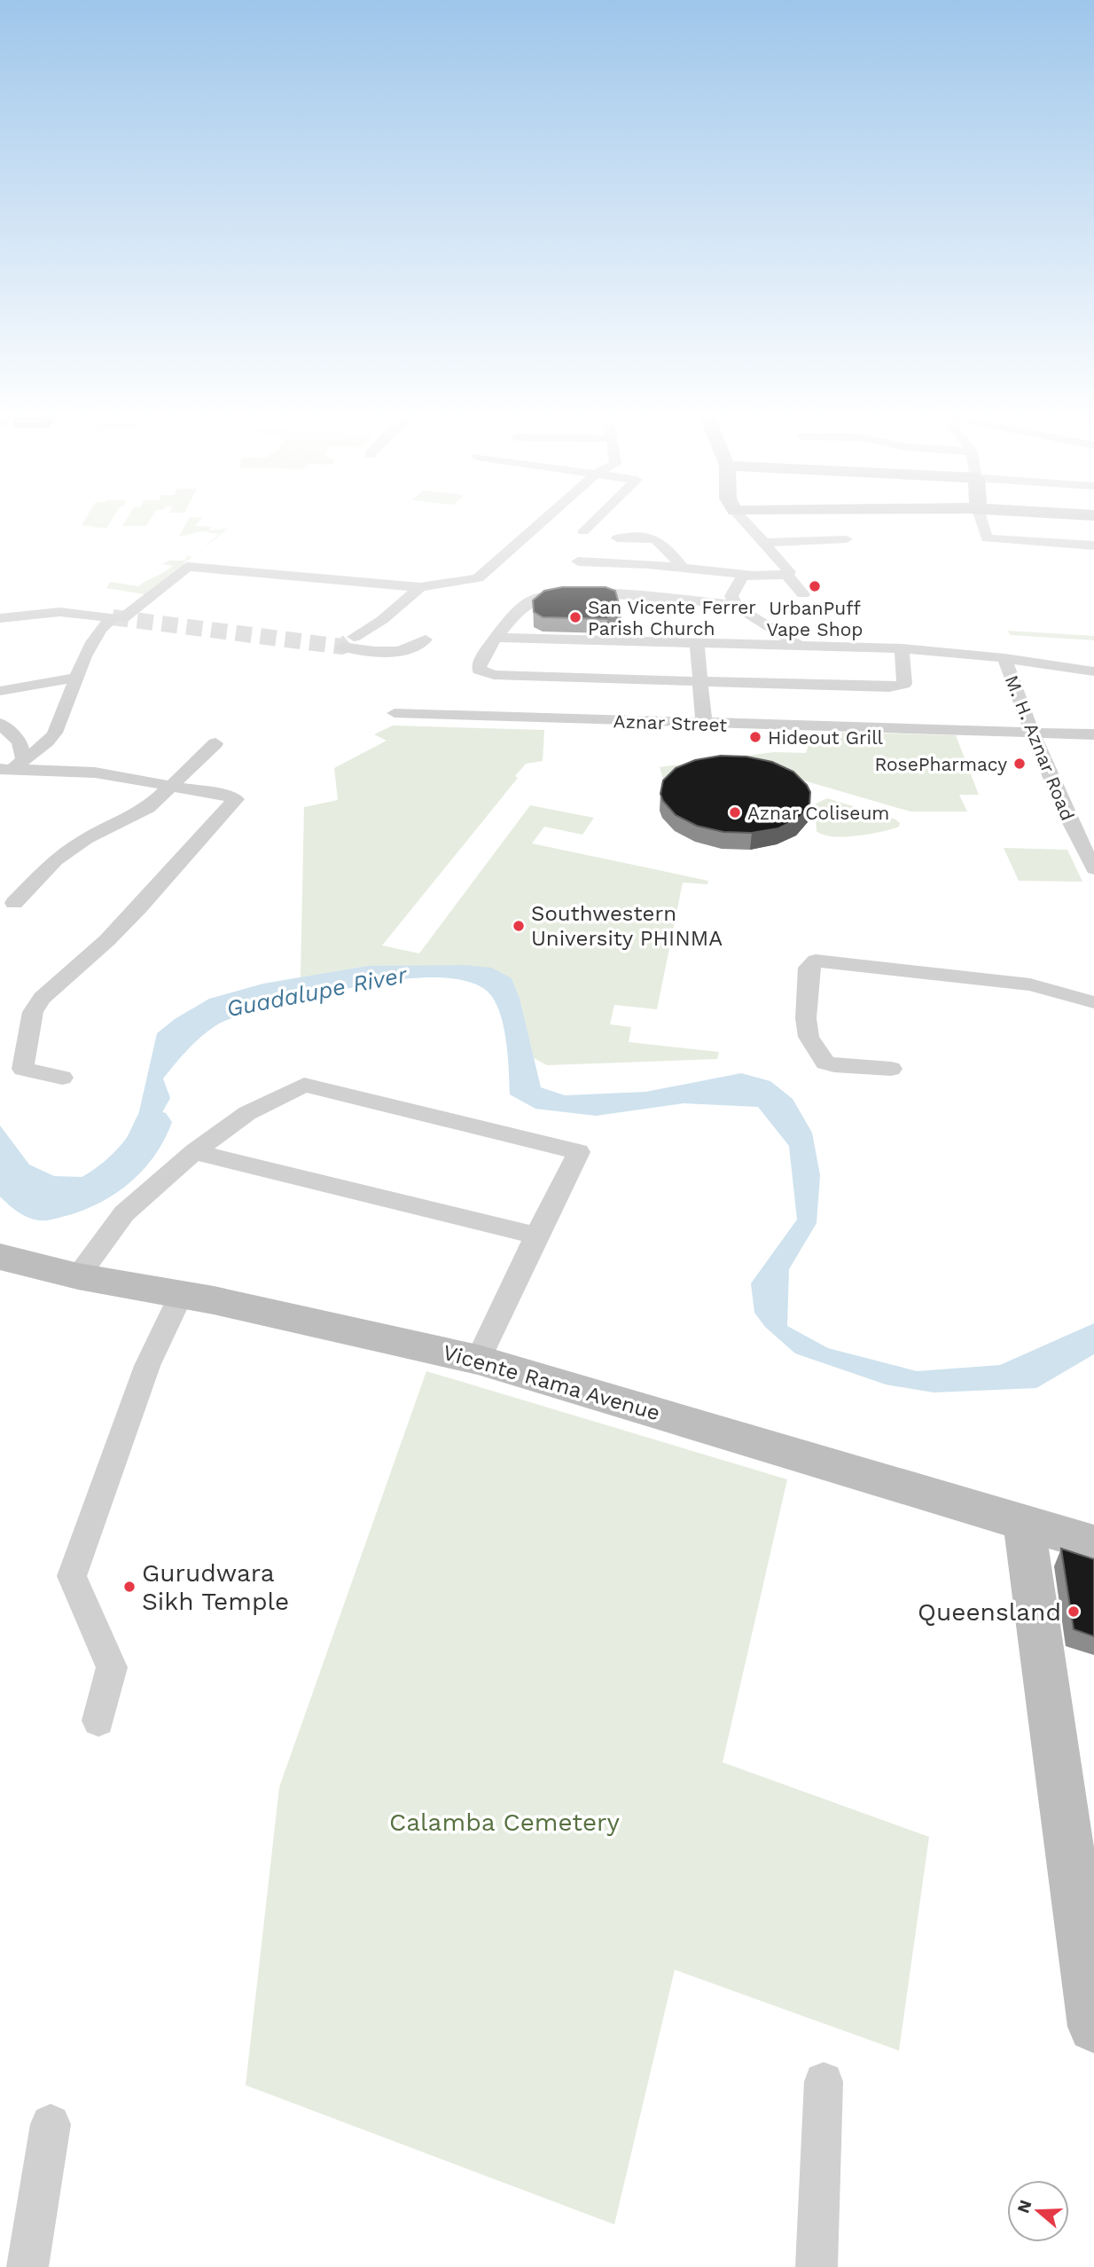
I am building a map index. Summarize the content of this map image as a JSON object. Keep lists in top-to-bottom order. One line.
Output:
{"streets":{"street":["Aznar Street","M. H. Aznar Road","Vicente Rama Avenue"]},"crossings":[["Aznar Street","M. H. Aznar Road"]],"water":["Guadalupe River"],"parks":["Calamba Cemetery"],"places":["UrbanPuff Vape Shop","San Vicente Ferrer Parish Church","Hideout Grill","RosePharmacy","Aznar Coliseum","Southwestern University PHINMA","Gurudwara Sikh Temple","Queensland"],"north":"left"}
